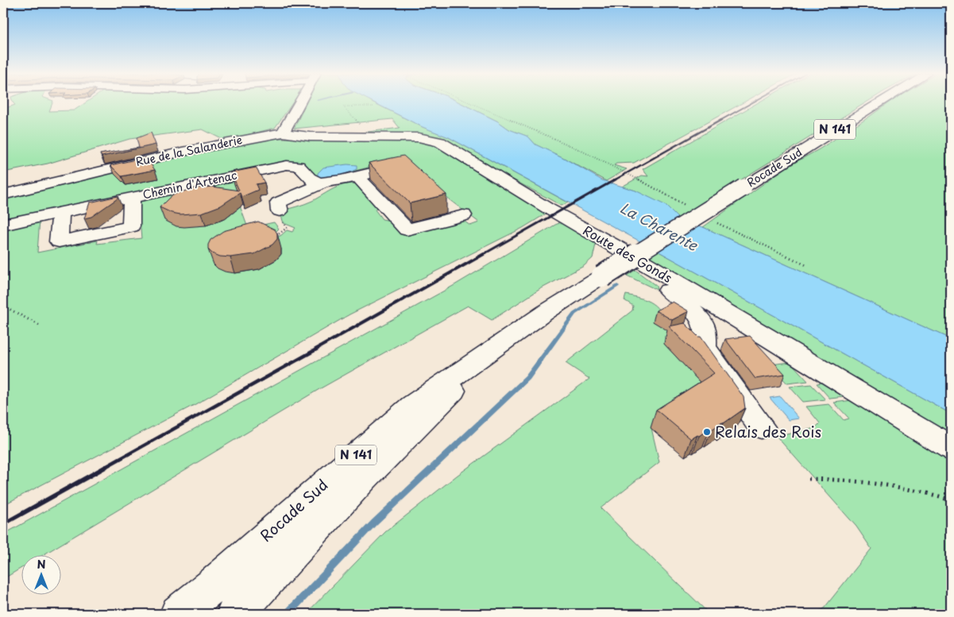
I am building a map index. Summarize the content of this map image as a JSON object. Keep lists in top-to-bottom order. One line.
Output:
{"streets":{"main road":["N 141","Rue de la Salanderie","Rocade Sud","Chemin d'Artenac","Route des Gonds"]},"crossings":[["Rue de la Salanderie","Route des Gonds"]],"water":["La Charente"],"places":["Relais des Rois"],"north":"top"}
